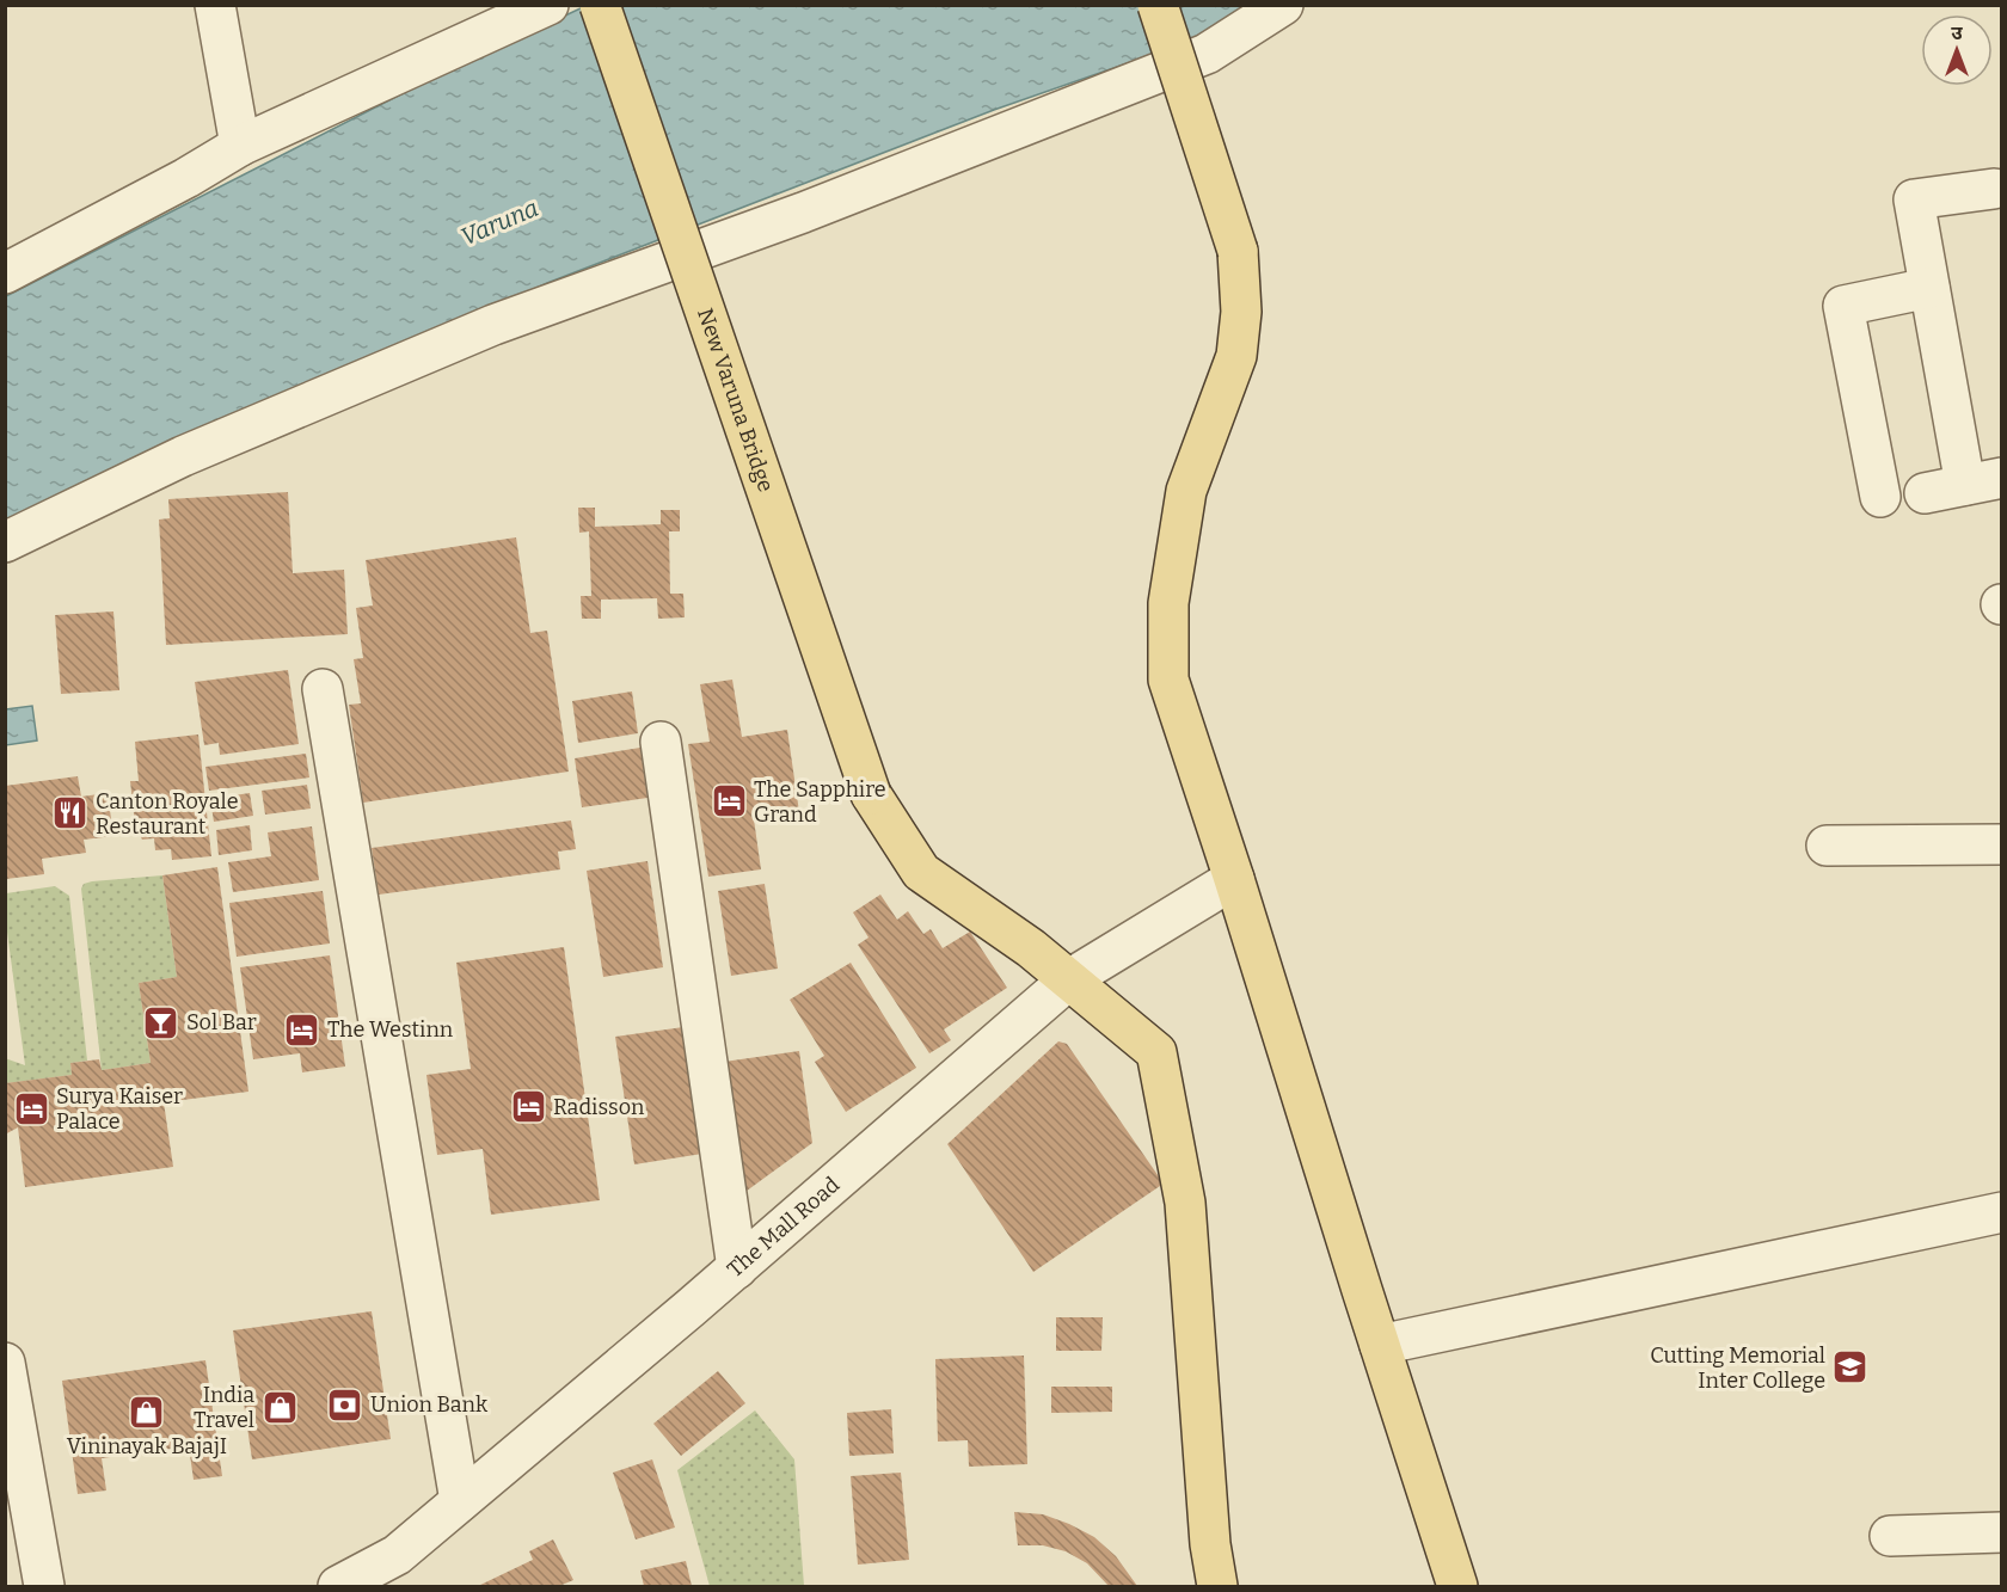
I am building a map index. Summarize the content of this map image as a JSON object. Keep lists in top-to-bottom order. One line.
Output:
{"streets":{"main road":["New Varuna Bridge"],"street":["The Mall Road"]},"crossings":[["New Varuna Bridge","The Mall Road"]],"water":["Varuna"],"places":{"hotel":["The Sapphire Grand","The Westinn","Radisson","Surya Kaiser Palace"],"restaurant":["Canton Royale Restaurant"],"bar":["Sol Bar"],"school or university":["Cutting Memorial Inter College"],"bank":["Union Bank"],"shop":["India Travel","Vininayak BajajI"]},"north":"top"}
